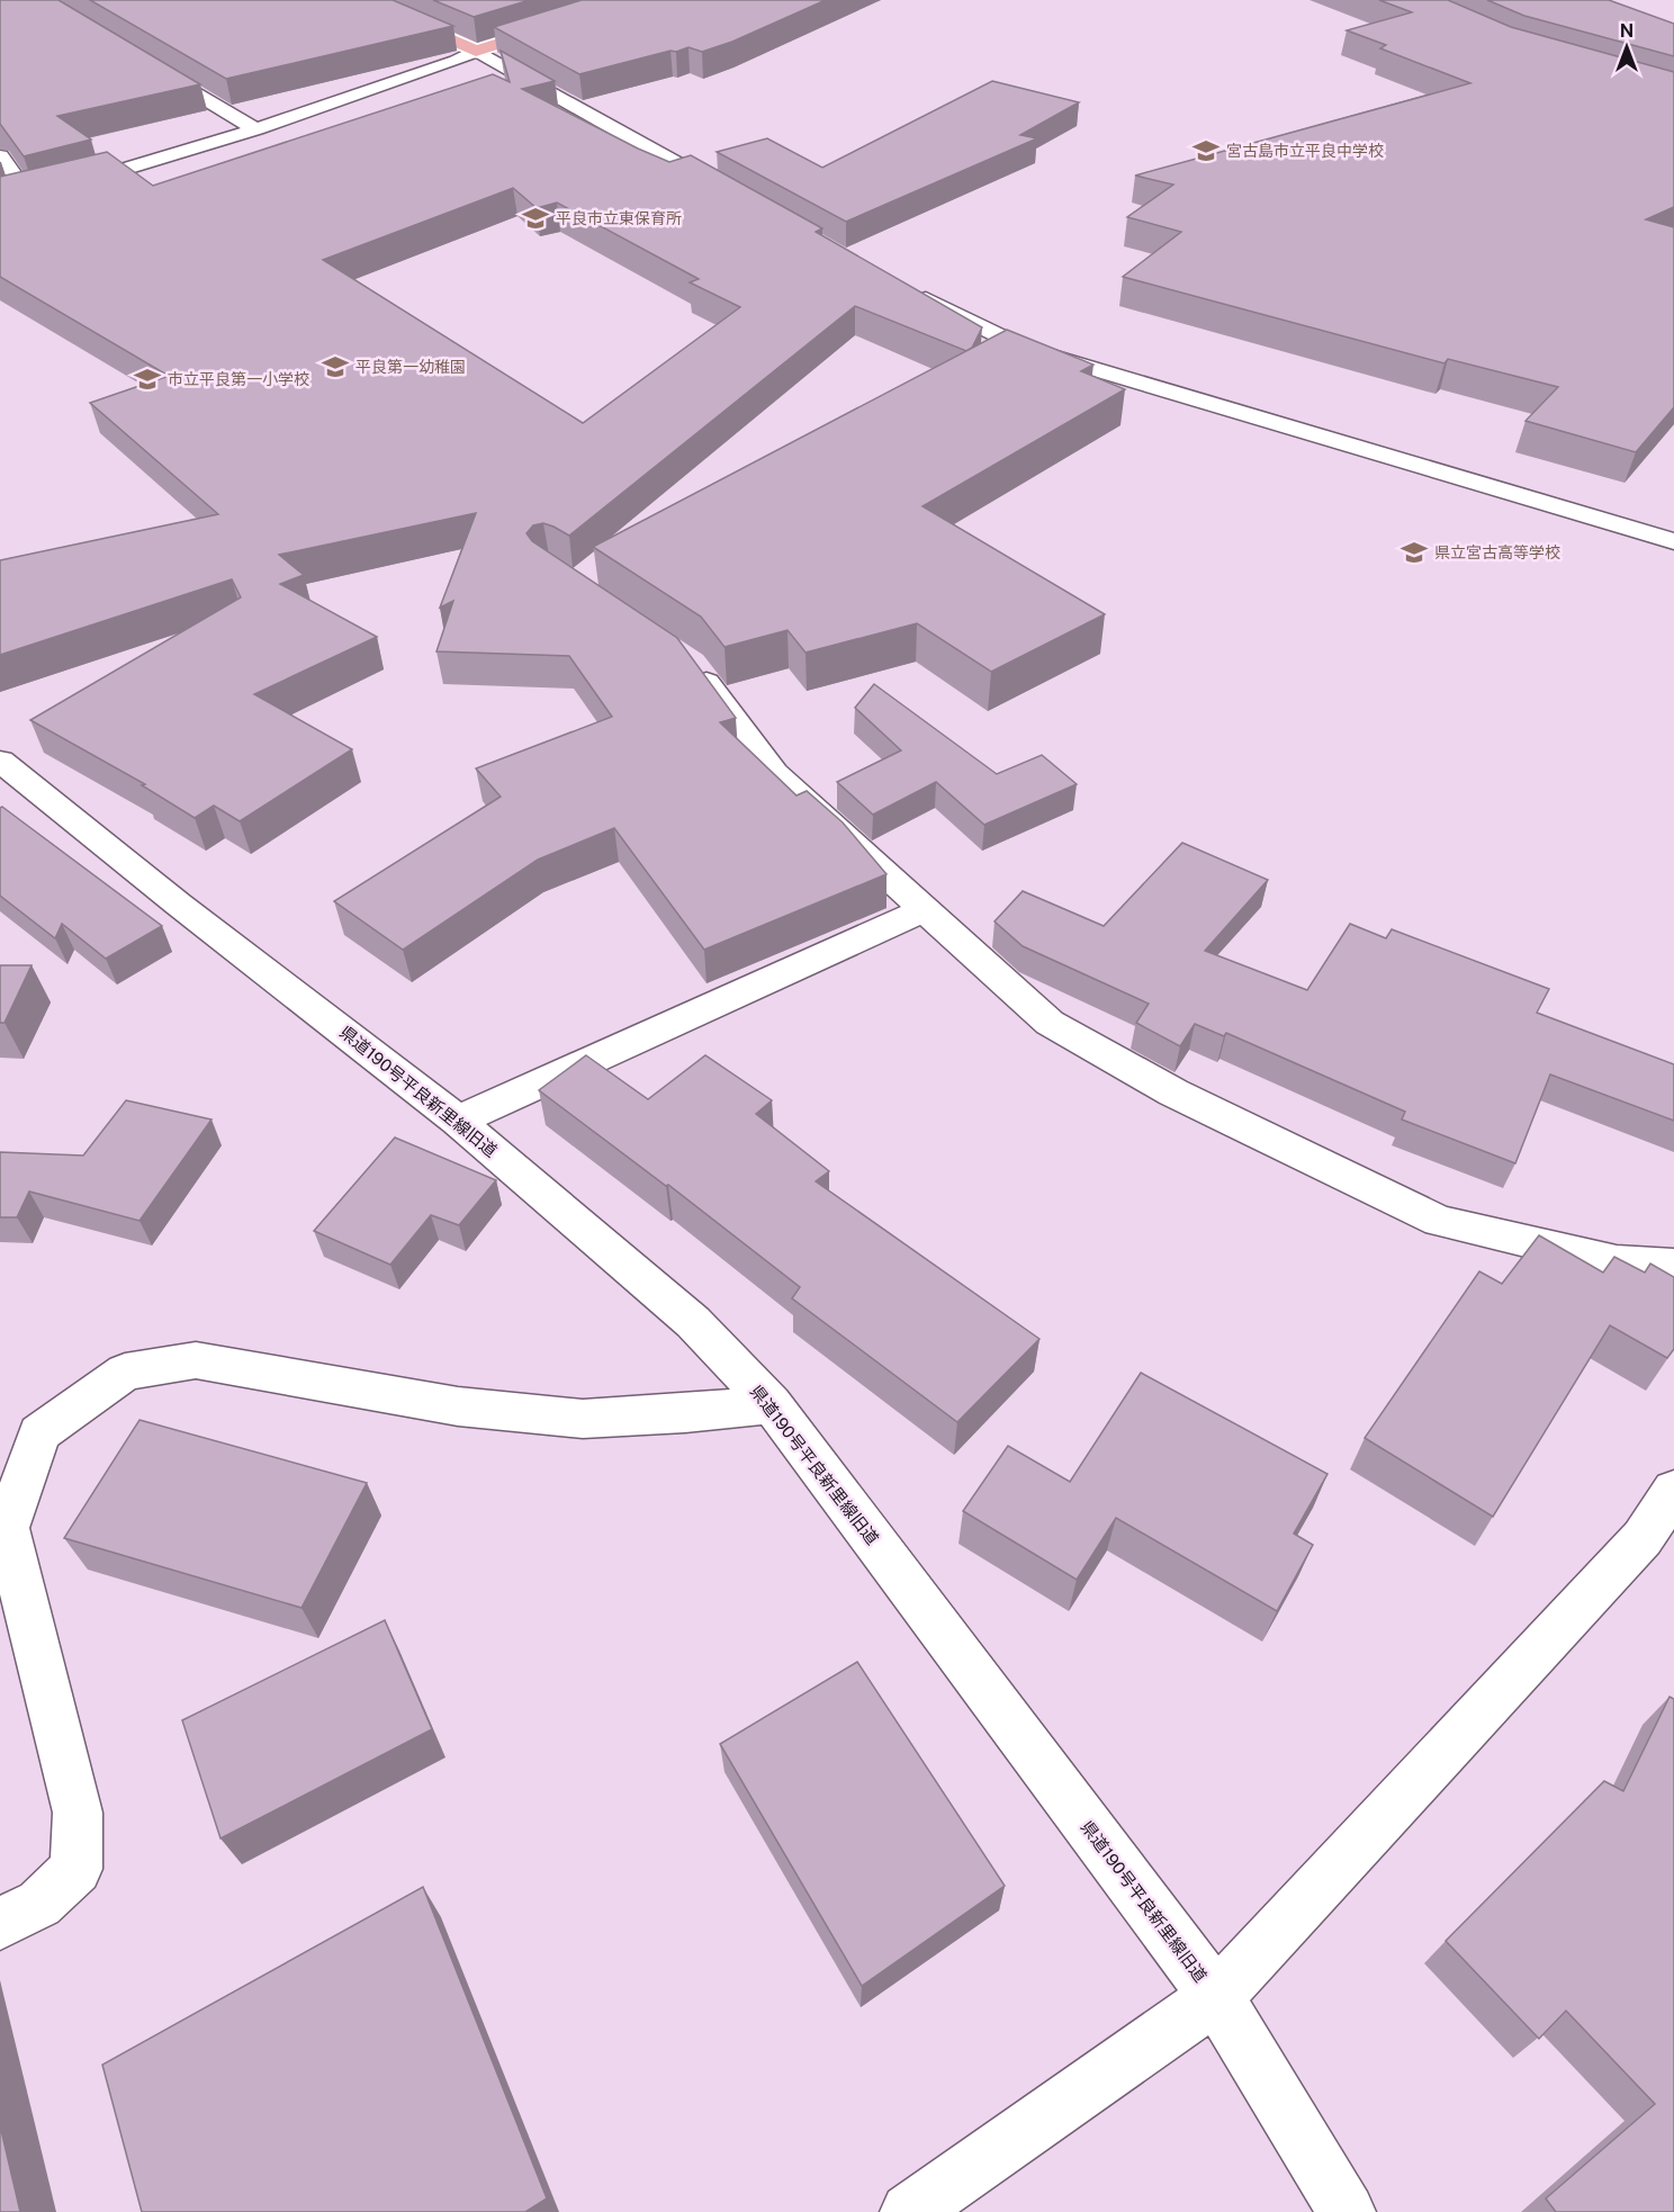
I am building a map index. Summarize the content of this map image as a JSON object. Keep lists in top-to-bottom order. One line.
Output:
{"streets":{"street":["県道190号平良新里線旧道"]},"places":{"school or university":["宮古島市立平良中学校","平良市立東保育所","平良第一幼稚園","市立平良第一小学校","県立宮古高等学校"]},"north":"top"}
